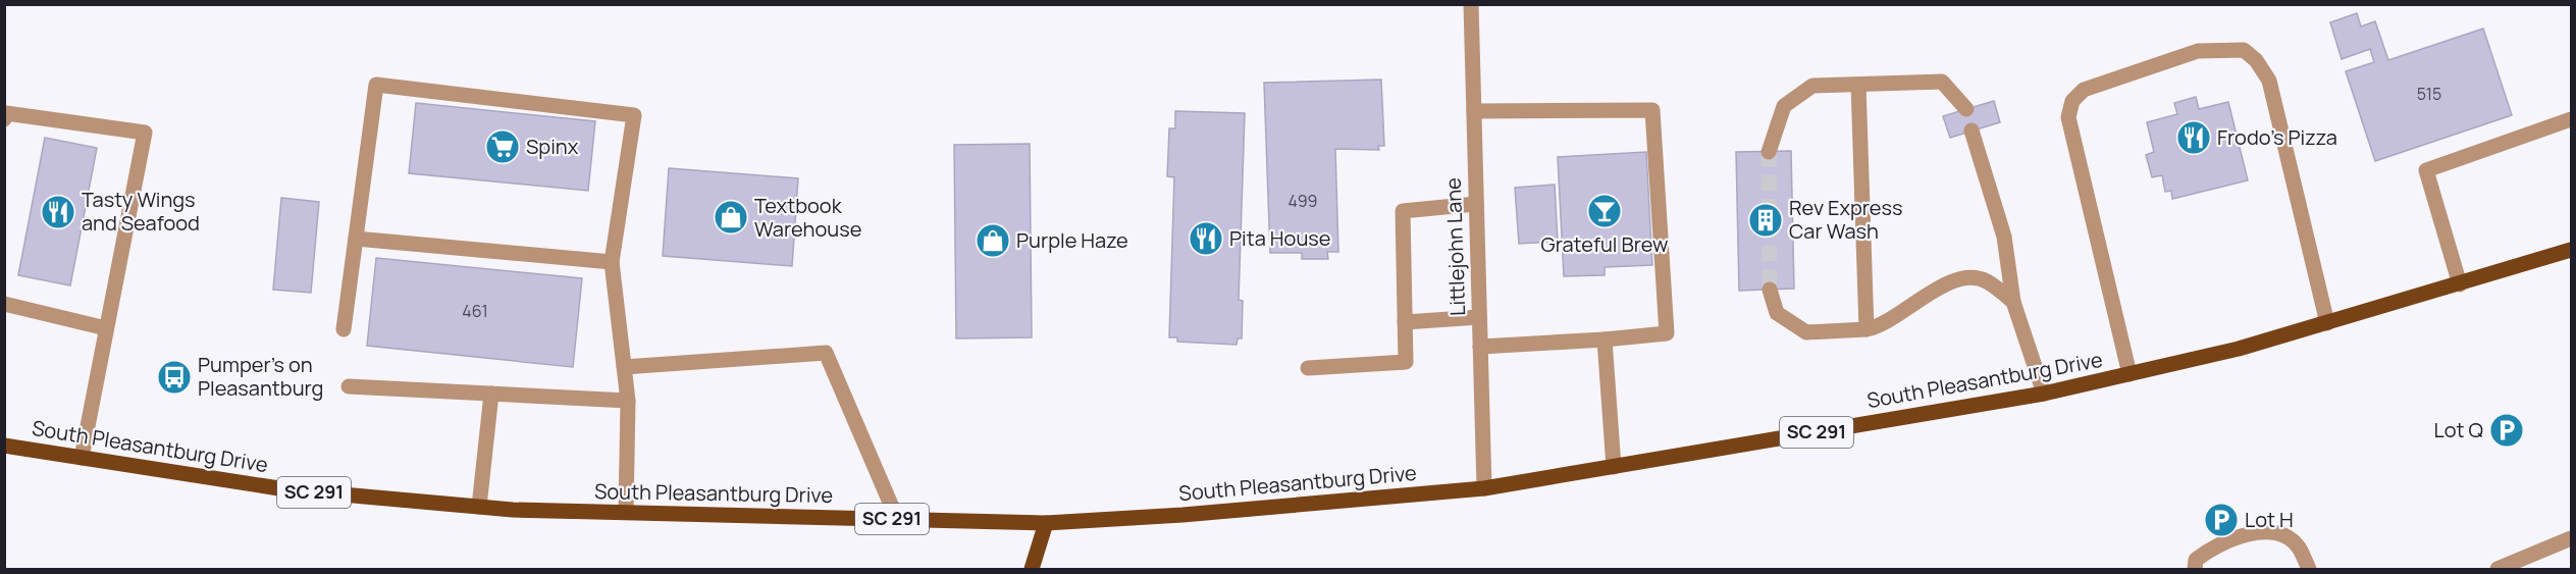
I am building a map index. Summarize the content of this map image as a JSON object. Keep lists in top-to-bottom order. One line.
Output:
{"streets":{"main road":["South Pleasantburg Drive","SC 291"],"street":["Littlejohn Lane"]},"crossings":[["Littlejohn Lane","South Pleasantburg Drive"]],"places":{"restaurant":["Frodo's Pizza","Tasty Wings and Seafood","Pita House"],"supermarket":["Spinx"],"bar":["Grateful Brew"],"shop":["Textbook Warehouse","Purple Haze"],"building":["Rev Express Car Wash"],"bus stop":["Pumper's on Pleasantburg"],"parking":["Lot Q","Lot H"]},"house_numbers":["515","499","461"]}
